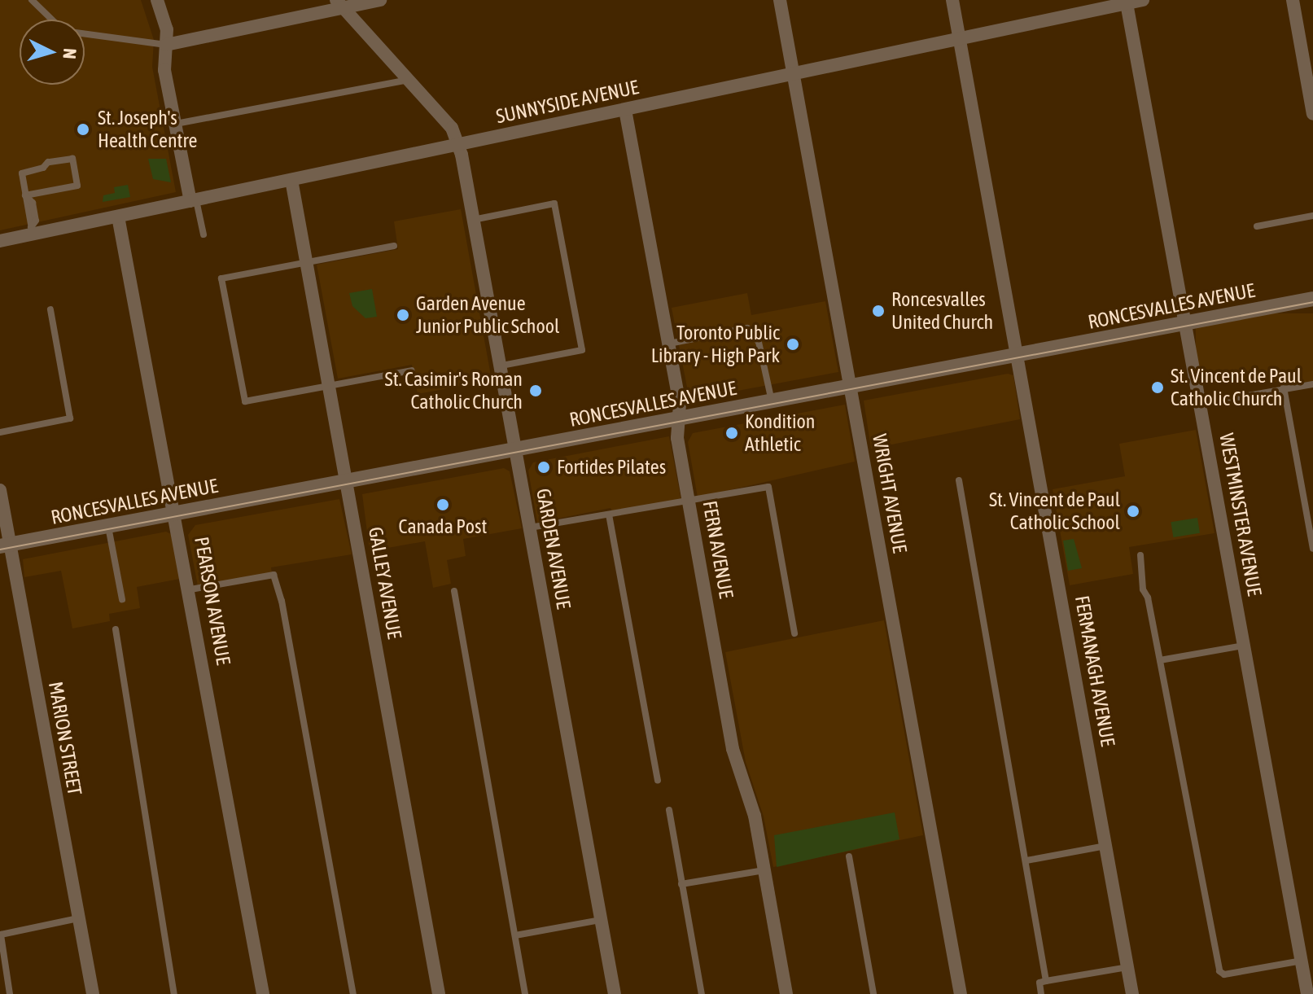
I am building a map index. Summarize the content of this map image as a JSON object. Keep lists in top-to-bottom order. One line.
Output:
{"streets":{"street":["SUNNYSIDE AVENUE","RONCESVALLES AVENUE","WRIGHT AVENUE","WESTMINSTER AVENUE","GARDEN AVENUE","FERN AVENUE","GALLEY AVENUE","PEARSON AVENUE","FERMANAGH AVENUE","MARION STREET"]},"crossings":[["SUNNYSIDE AVENUE","WRIGHT AVENUE"],["SUNNYSIDE AVENUE","WESTMINSTER AVENUE"],["SUNNYSIDE AVENUE","GARDEN AVENUE"],["SUNNYSIDE AVENUE","FERN AVENUE"],["SUNNYSIDE AVENUE","GALLEY AVENUE"],["SUNNYSIDE AVENUE","PEARSON AVENUE"],["SUNNYSIDE AVENUE","FERMANAGH AVENUE"],["RONCESVALLES AVENUE","WRIGHT AVENUE"],["RONCESVALLES AVENUE","WESTMINSTER AVENUE"],["RONCESVALLES AVENUE","GARDEN AVENUE"],["RONCESVALLES AVENUE","FERN AVENUE"],["RONCESVALLES AVENUE","GALLEY AVENUE"],["RONCESVALLES AVENUE","PEARSON AVENUE"],["RONCESVALLES AVENUE","FERMANAGH AVENUE"],["RONCESVALLES AVENUE","MARION STREET"]],"places":["St. Joseph's Health Centre","Roncesvalles United Church","Garden Avenue Junior Public School","Toronto Public Library - High Park","St. Vincent de Paul Catholic Church","St. Casimir's Roman Catholic Church","Kondition Athletic","Fortides Pilates","Canada Post","St. Vincent de Paul Catholic School"],"north":"right"}
